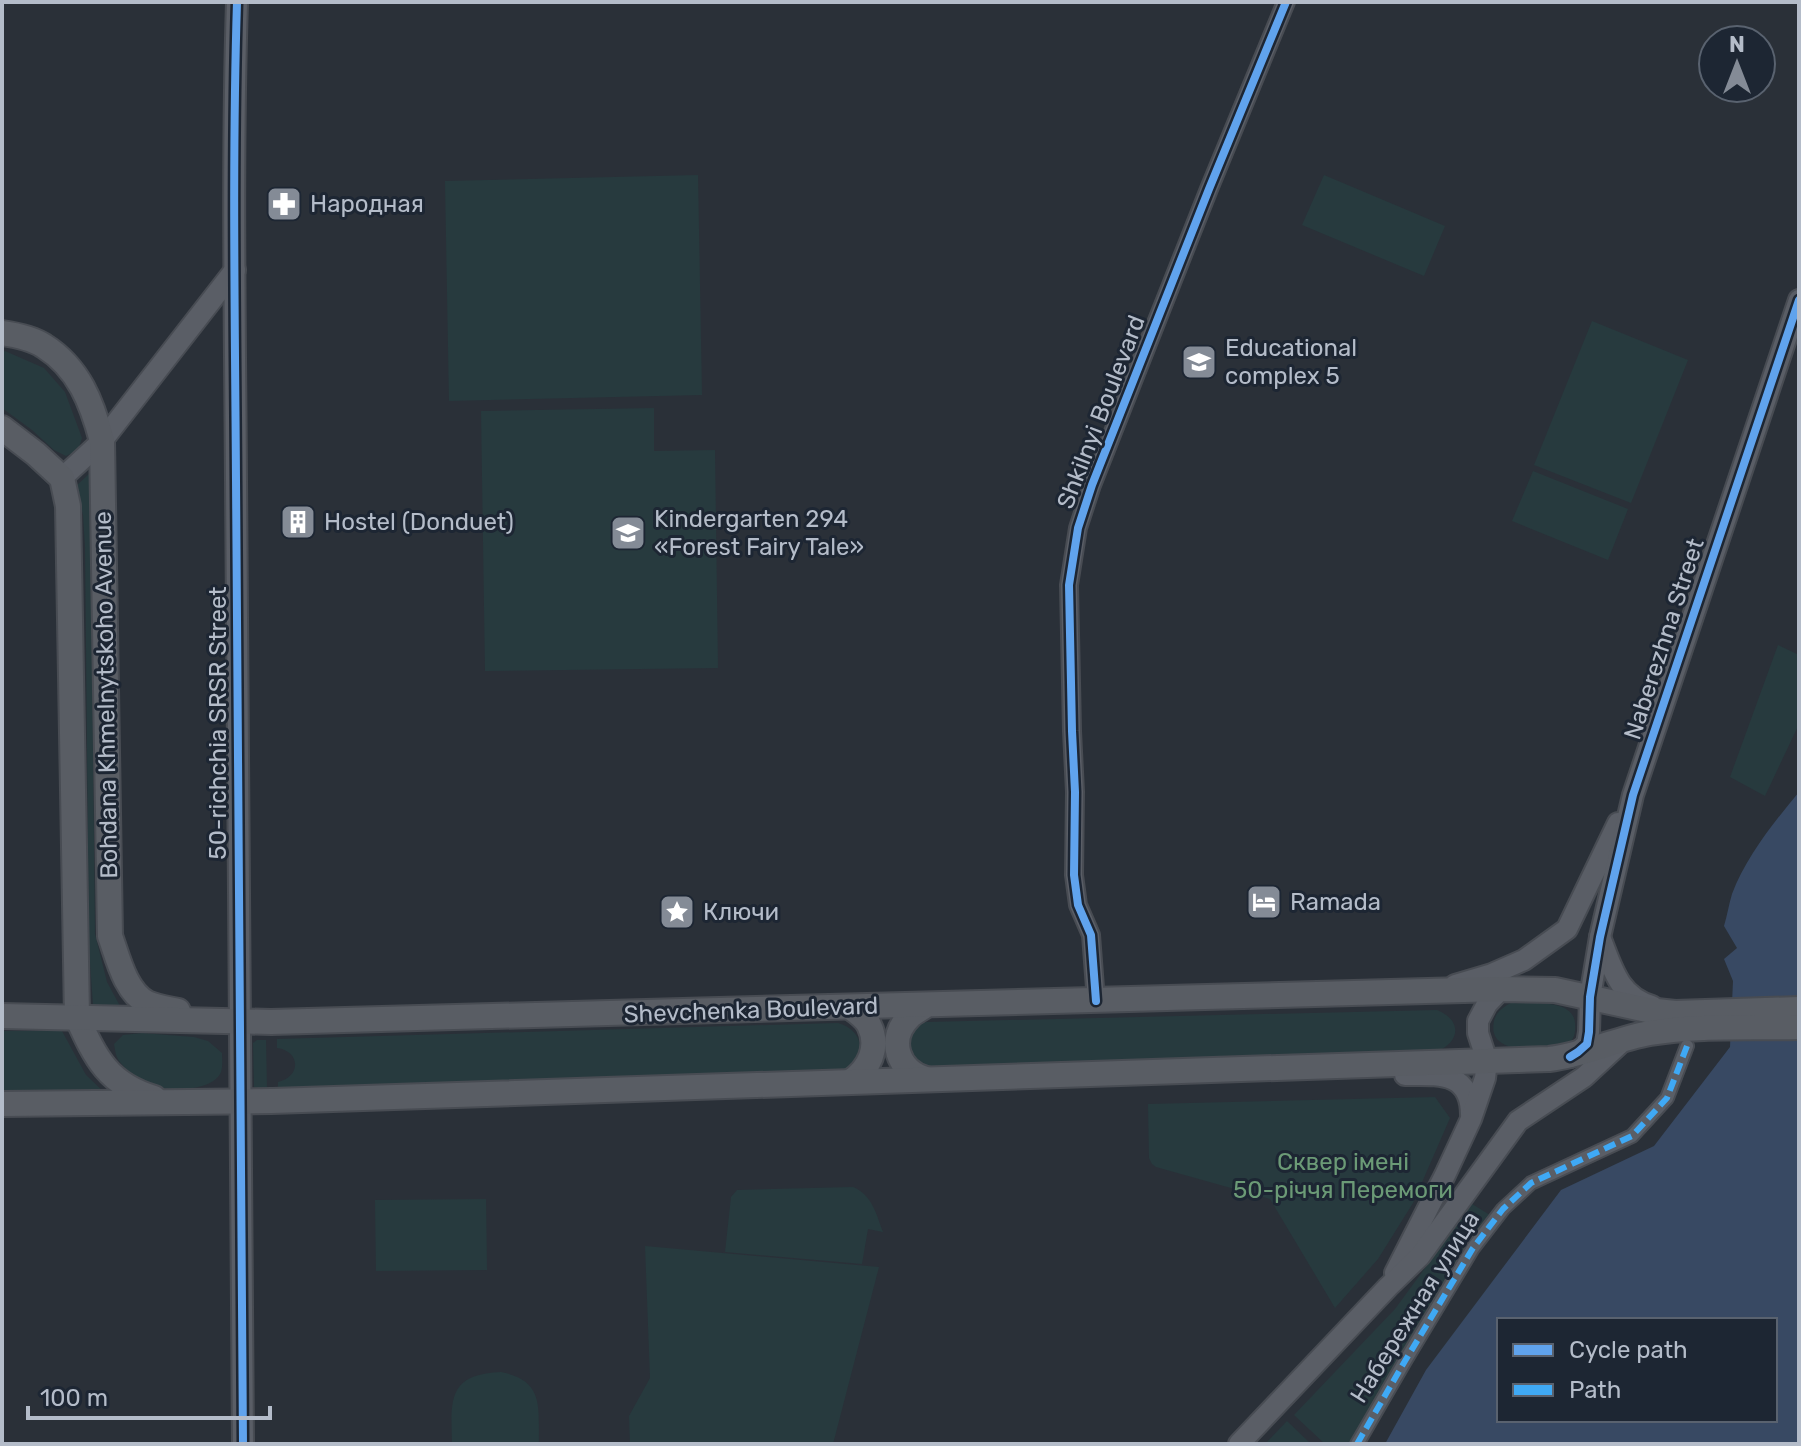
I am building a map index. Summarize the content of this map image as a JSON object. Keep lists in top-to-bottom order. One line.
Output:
{"streets":{"main road":["Bohdana Khmelnytskoho Avenue","Shevchenka Boulevard"],"street":["Shkilnyi Boulevard","Naberezhna Street","50-richchia SRSR Street","Набережная улица"]},"crossings":[["Shkilnyi Boulevard","Shevchenka Boulevard"],["Naberezhna Street","Shevchenka Boulevard"],["Bohdana Khmelnytskoho Avenue","50-richchia SRSR Street"],["Bohdana Khmelnytskoho Avenue","Shevchenka Boulevard"],["50-richchia SRSR Street","Shevchenka Boulevard"],["Shevchenka Boulevard","Набережная улица"]],"parks":["Сквер імені 50-річчя Перемоги"],"places":{"pharmacy":["Народная"],"school or university":["Educational complex 5","Kindergarten 294 «Forest Fairy Tale»"],"building":["Hostel (Donduet)"],"hotel":["Ramada"],"place":["Ключи"]},"legend":["Cycle path","Path"],"scale_bar":"100 m","north":"top"}
